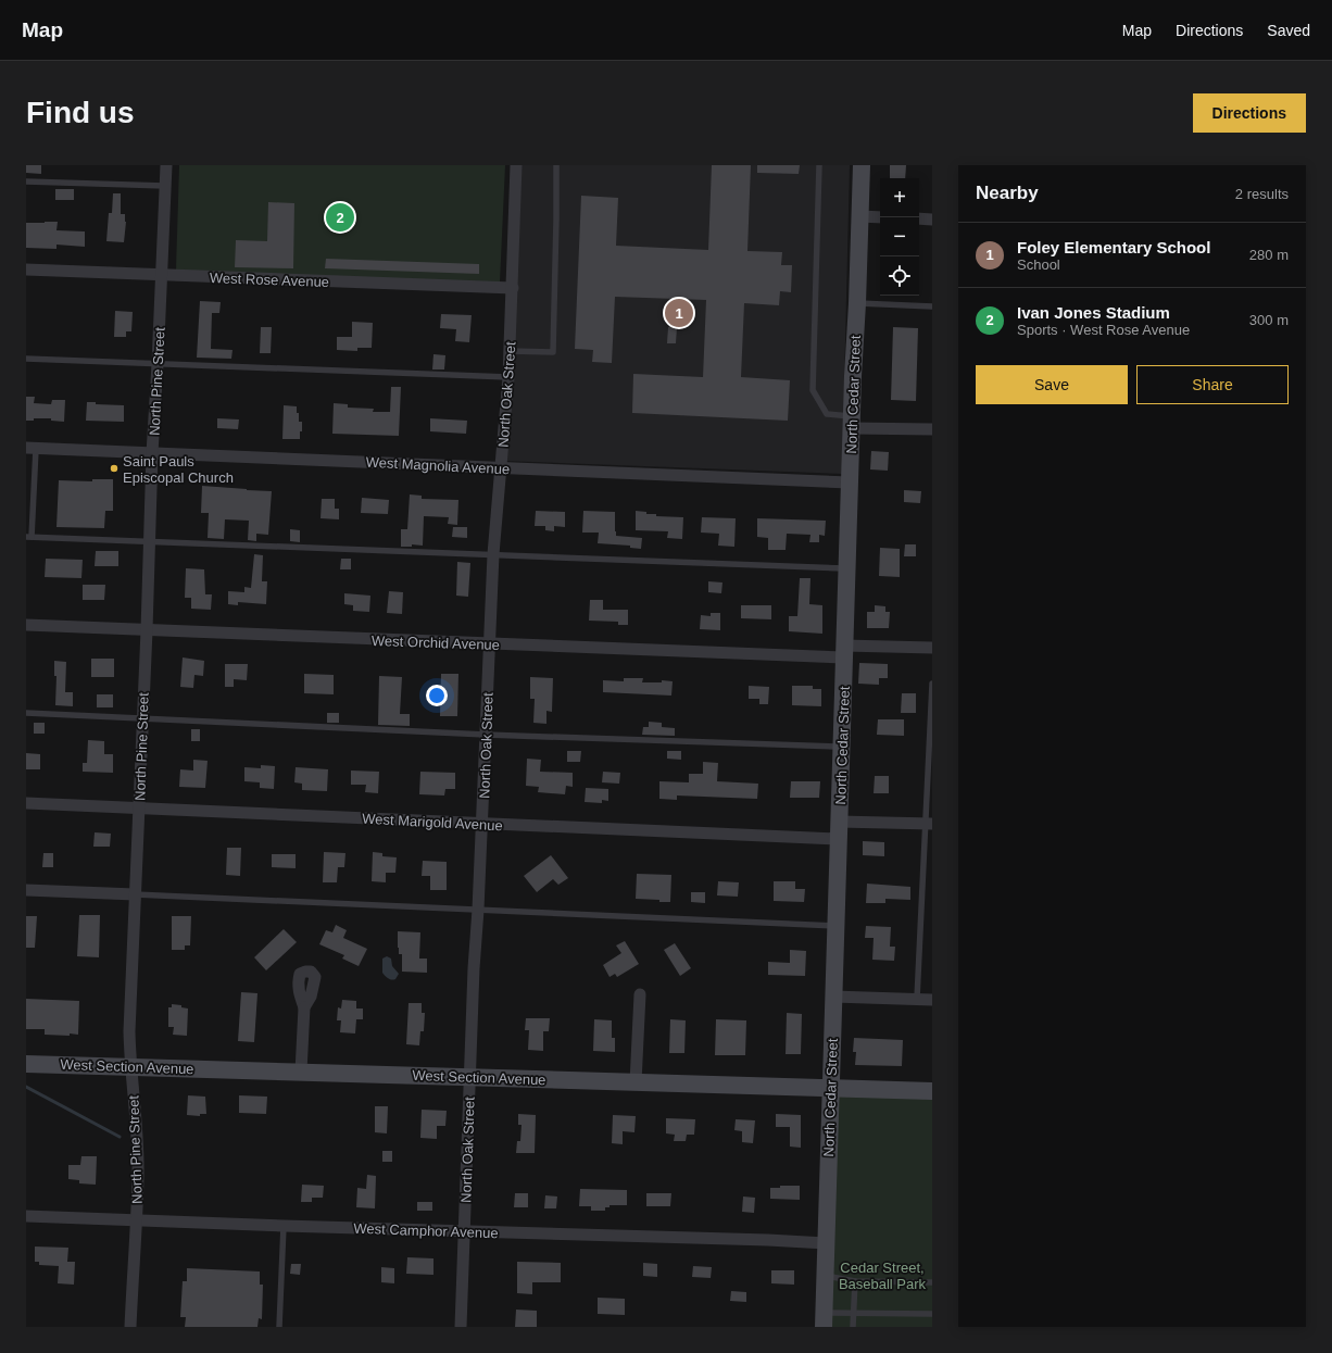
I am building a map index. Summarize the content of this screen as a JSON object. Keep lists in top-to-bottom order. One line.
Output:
{"streets":{"street":["West Rose Avenue","North Pine Street","North Oak Street","North Cedar Street","West Magnolia Avenue","West Orchid Avenue","West Marigold Avenue","West Section Avenue","West Camphor Avenue"]},"crossings":[["West Rose Avenue","North Pine Street"],["West Rose Avenue","North Oak Street"],["North Pine Street","West Magnolia Avenue"],["North Pine Street","West Orchid Avenue"],["North Pine Street","West Marigold Avenue"],["North Pine Street","West Section Avenue"],["North Pine Street","West Camphor Avenue"],["North Oak Street","West Magnolia Avenue"],["North Oak Street","West Orchid Avenue"],["North Oak Street","West Marigold Avenue"],["North Oak Street","West Section Avenue"],["North Oak Street","West Camphor Avenue"],["North Cedar Street","West Magnolia Avenue"],["North Cedar Street","West Orchid Avenue"],["North Cedar Street","West Marigold Avenue"],["North Cedar Street","West Section Avenue"],["North Cedar Street","West Camphor Avenue"]],"parks":["Cedar Street, Baseball Park"],"places":["Saint Pauls Episcopal Church"],"page":{"header":"Map","nav":["Map","Directions","Saved"],"buttons":["Directions",["Save","Share"]],"title":"Find us","heading":["Nearby","2 results"],"map_buttons":["+","−"],"pins":["2","1"],"list":[{"mark":"1","name":"Foley Elementary School","note":"School","value":"280 m"},{"mark":"2","name":"Ivan Jones Stadium","note":"Sports · West Rose Avenue","value":"300 m"}]}}
